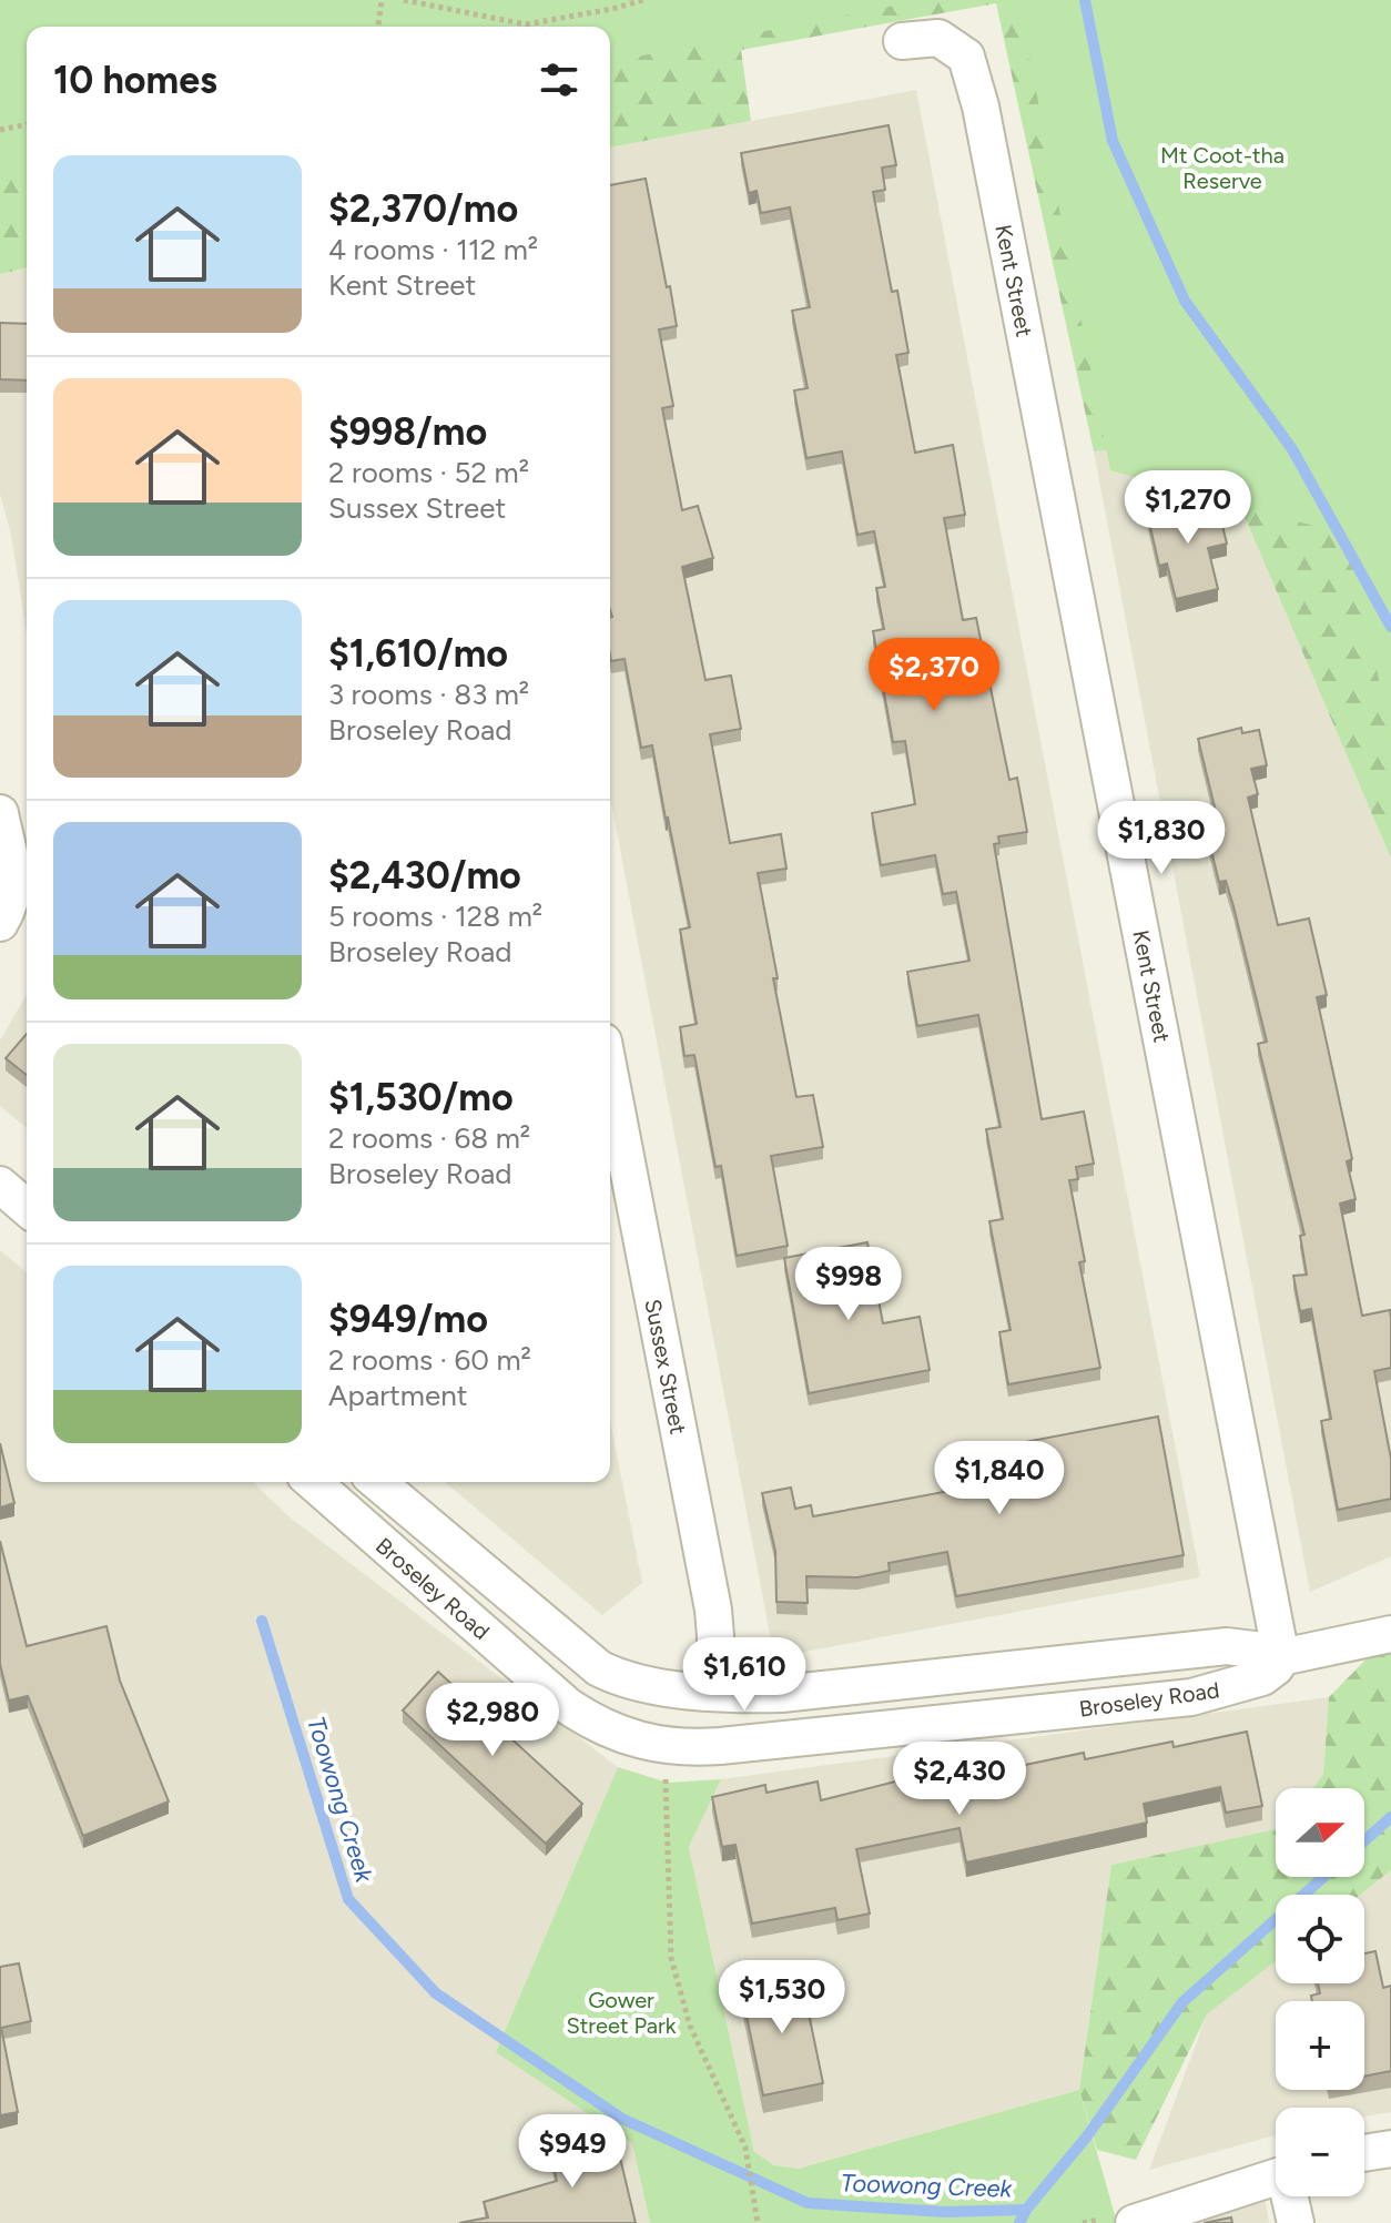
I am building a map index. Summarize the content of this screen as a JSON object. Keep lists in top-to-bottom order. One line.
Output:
{"streets":{"street":["Kent Street","Sussex Street","Broseley Road"]},"crossings":[["Kent Street","Broseley Road"],["Sussex Street","Broseley Road"]],"water":["Toowong Creek"],"parks":["Mt Coot-tha Reserve","Gower Street Park"],"north":"right","page":{"heading":"10 homes","list":[{"name":"$2,370/mo","note":"4 rooms · 112 m² · Kent Street"},{"name":"$998/mo","note":"2 rooms · 52 m² · Sussex Street"},{"name":"$1,610/mo","note":"3 rooms · 83 m² · Broseley Road"},{"name":"$2,430/mo","note":"5 rooms · 128 m² · Broseley Road"},{"name":"$1,530/mo","note":"2 rooms · 68 m² · Broseley Road"},{"name":"$949/mo","note":"2 rooms · 60 m² · Apartment"}],"price":["$1,270","$2,370","$1,830","$998","$1,840","$1,610","$2,980","$2,430","$1,530","$949"],"map_buttons":["+","−"]}}
